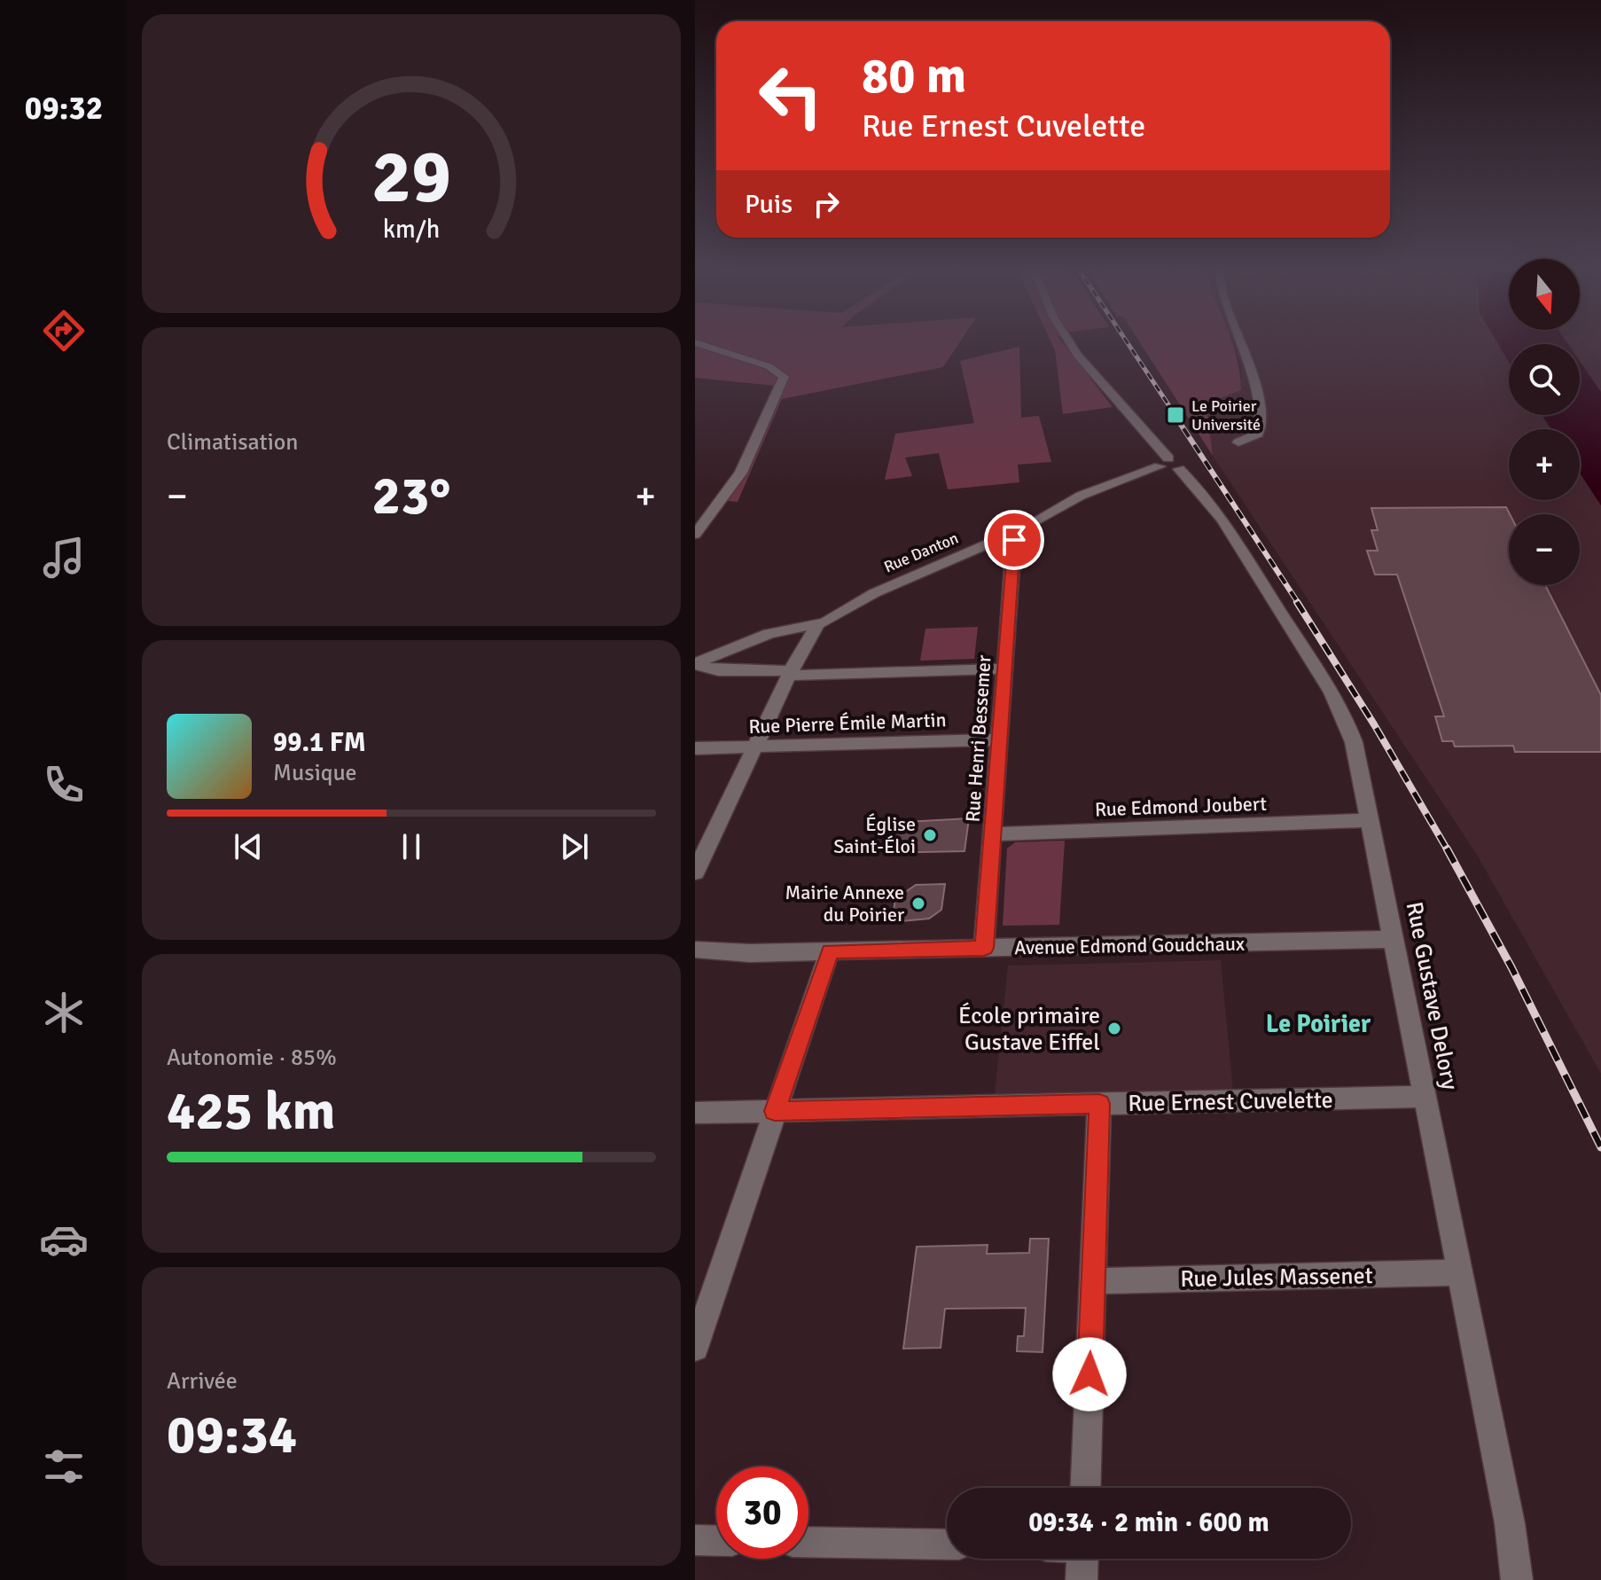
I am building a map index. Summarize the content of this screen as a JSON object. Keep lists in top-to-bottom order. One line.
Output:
{"streets":{"street":["Rue Danton","Rue Pierre Émile Martin","Rue Henri Bessemer","Rue Edmond Joubert","Avenue Edmond Goudchaux","Rue Gustave Delory","Rue Ernest Cuvelette","Rue Jules Massenet"]},"crossings":[["Rue Danton","Rue Henri Bessemer"],["Rue Danton","Rue Gustave Delory"],["Rue Pierre Émile Martin","Rue Henri Bessemer"],["Rue Henri Bessemer","Rue Edmond Joubert"],["Rue Henri Bessemer","Avenue Edmond Goudchaux"],["Rue Edmond Joubert","Rue Gustave Delory"],["Avenue Edmond Goudchaux","Rue Gustave Delory"],["Rue Gustave Delory","Rue Ernest Cuvelette"],["Rue Gustave Delory","Rue Jules Massenet"]],"districts":["Le Poirier"],"places":{"transit":["Le Poirier Université"],"other":["Église Saint-Éloi","Mairie Annexe du Poirier","École primaire Gustave Eiffel"]},"north":"bottom","page":{"tabs":"09:32","turn":["80 m","Rue Ernest Cuvelette"],"then":"Puis","map_buttons":["+","−"],"tile":["Climatisation",["Autonomie · 85%","425 km"],["Arrivée","09:34"]],"heat":["−","23°","+"],"song":["99.1 FM","Musique"],"limit":"30","trip":"09:34 · 2 min · 600 m","gauge":["29","km/h"]}}
